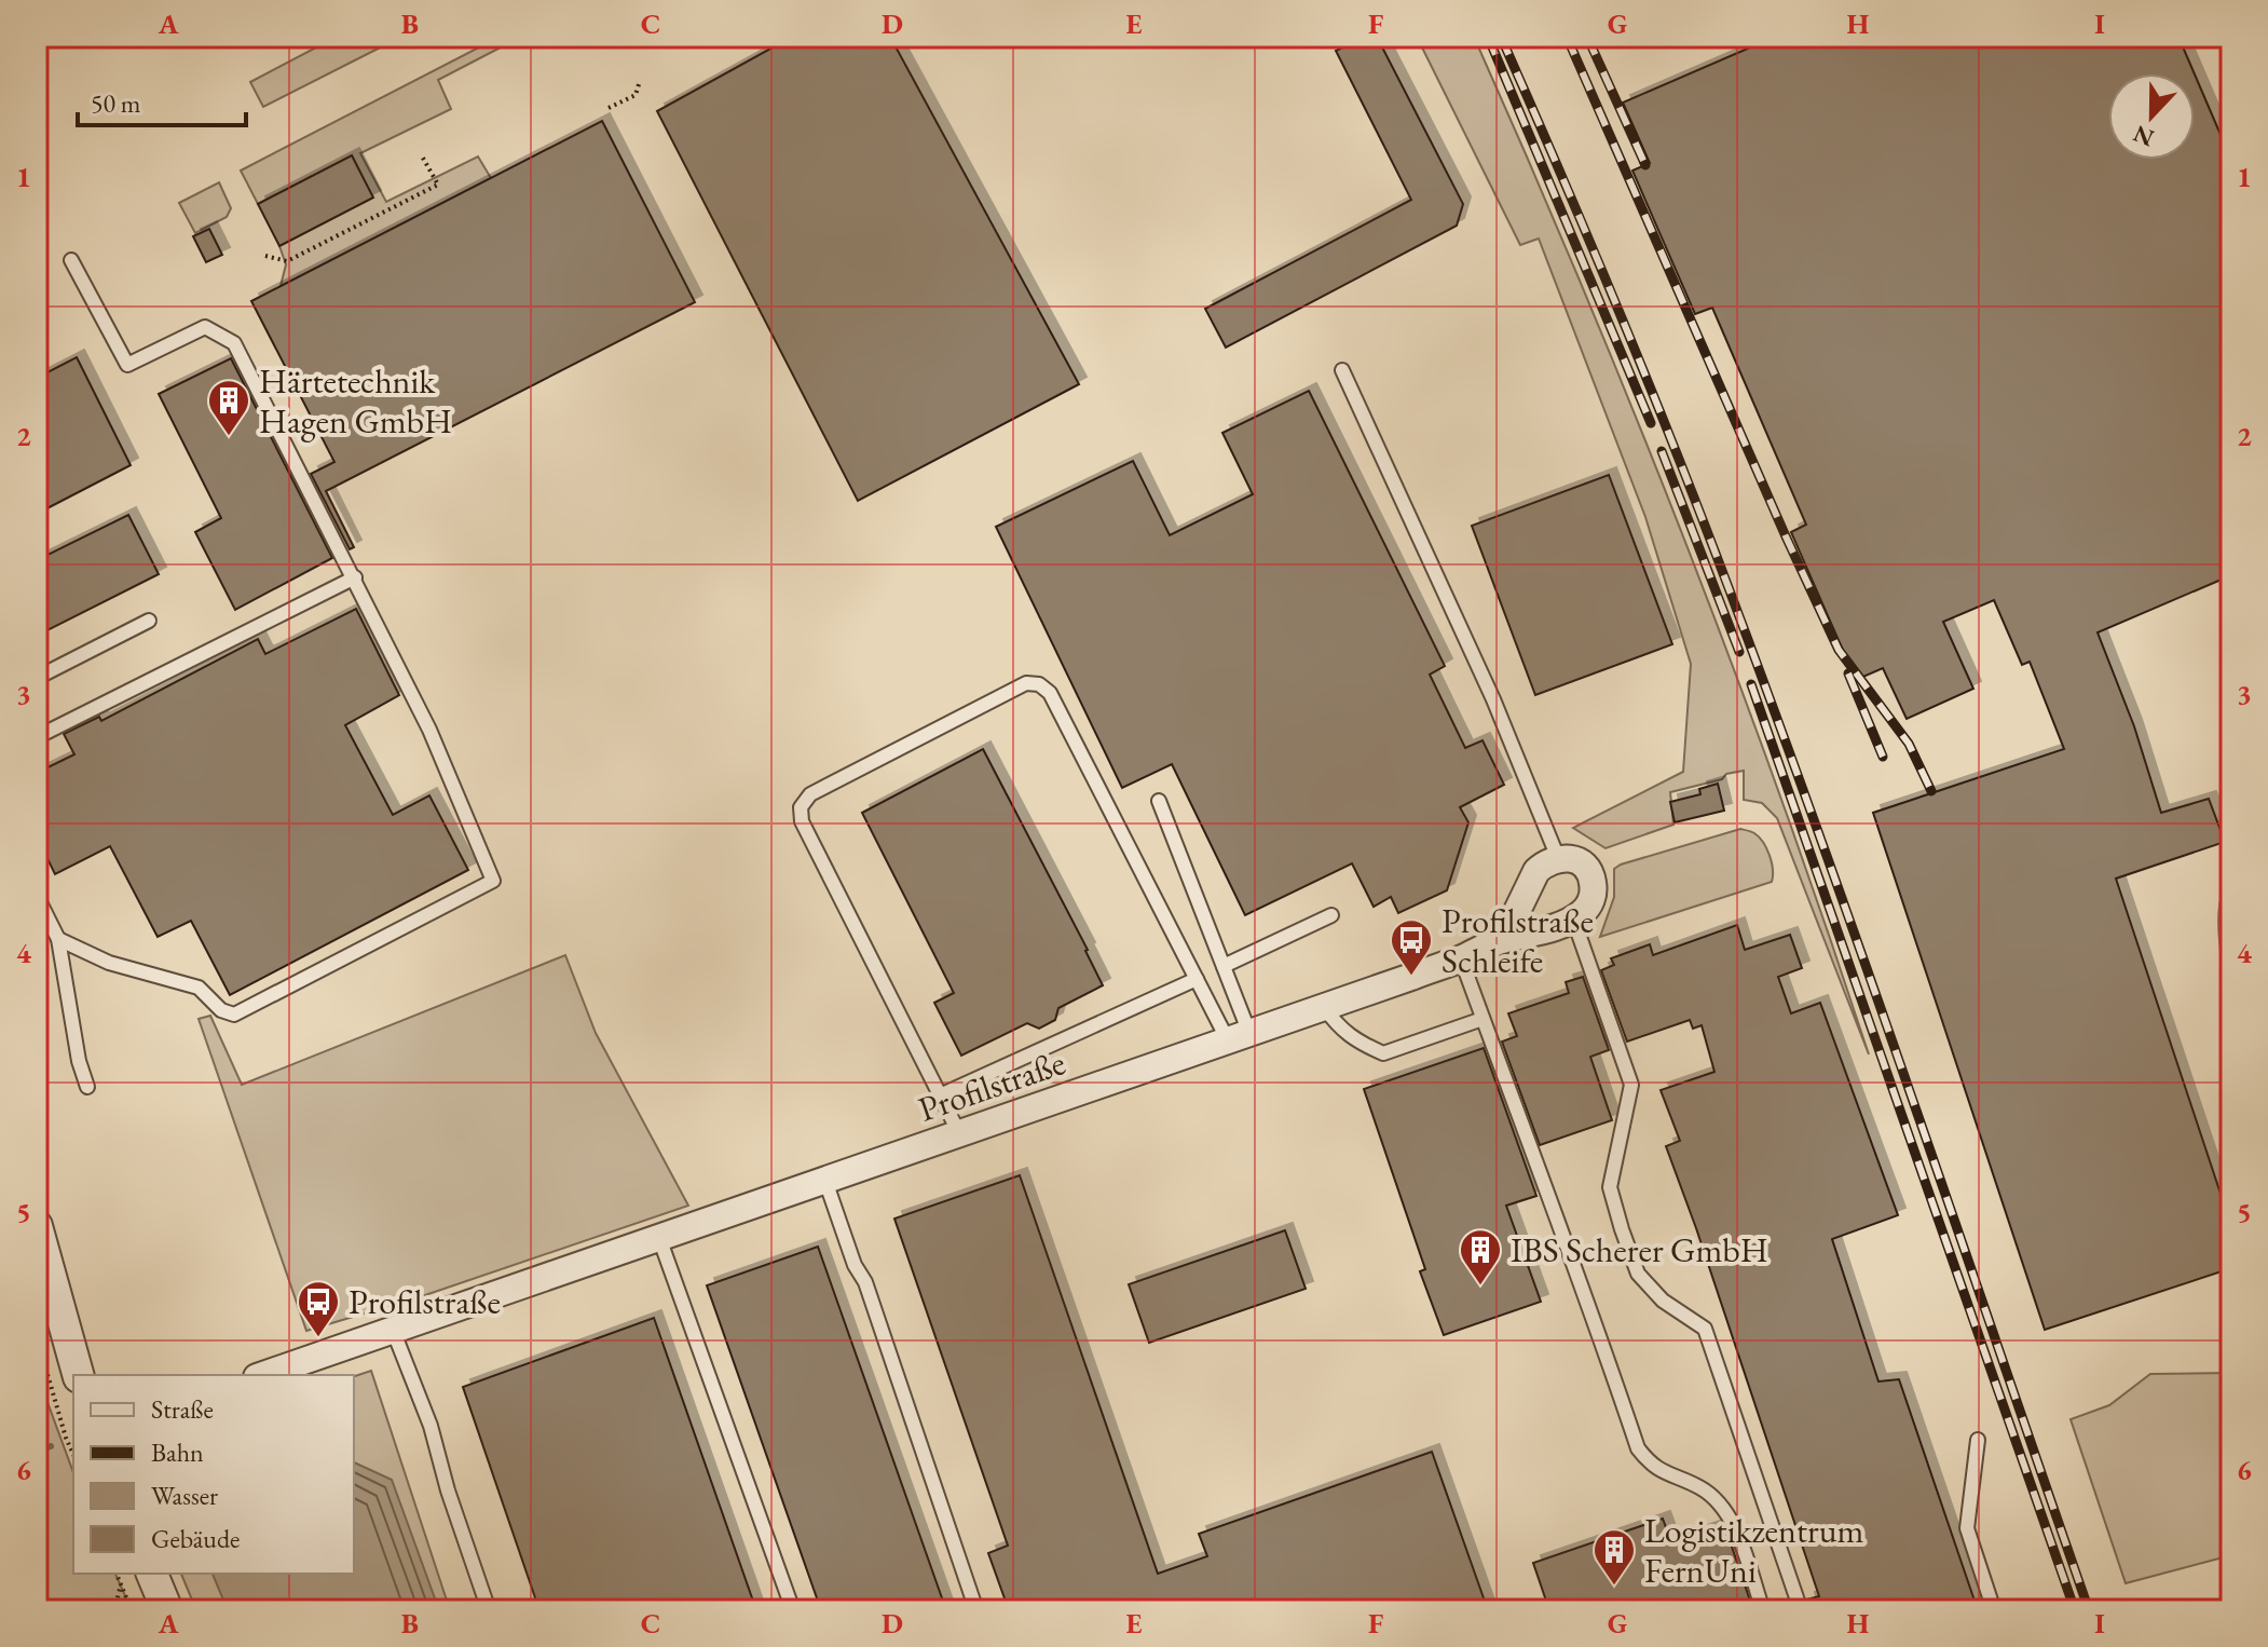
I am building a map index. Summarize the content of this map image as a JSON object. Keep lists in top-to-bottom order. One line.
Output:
{"streets":{"street":["Profilstraße"]},"places":{"building":["Härtetechnik Hagen GmbH","IBS Scherer GmbH","Logistikzentrum FernUni"],"bus stop":["Profilstraße Schleife","Profilstraße"]},"legend":["Straße","Bahn","Wasser","Gebäude"],"scale_bar":"50 m","north":"bottom","grid":{"columns":["A","B","C","D","E","F","G","H","I"],"rows":["1","2","3","4","5","6"]}}
